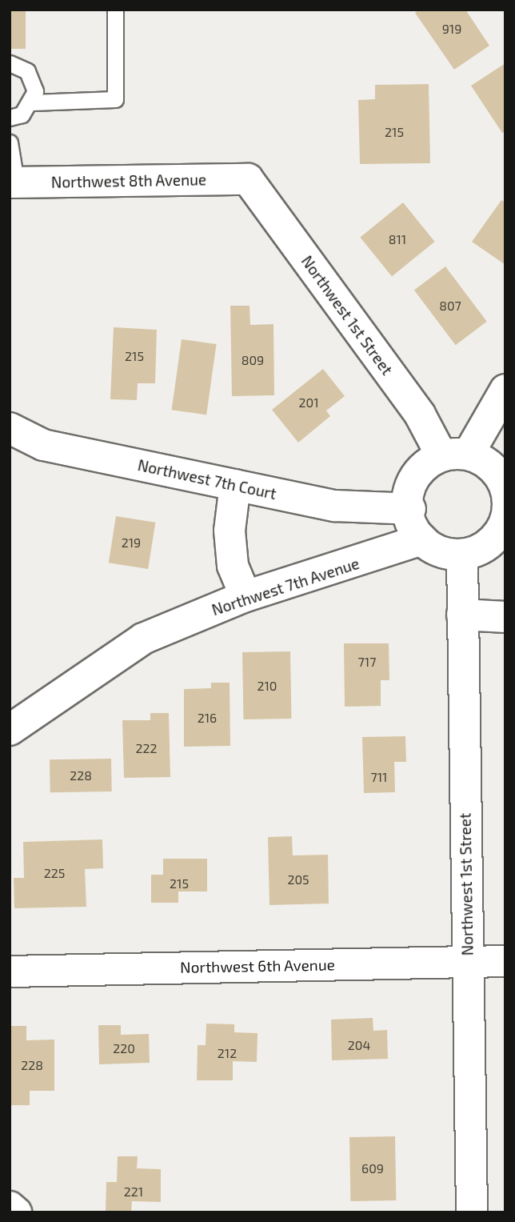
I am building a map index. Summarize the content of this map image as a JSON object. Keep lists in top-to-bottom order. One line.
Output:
{"streets":{"street":["Northwest 8th Avenue","Northwest 1st Street","Northwest 7th Court","Northwest 7th Avenue","Northwest 6th Avenue"]},"crossings":[["Northwest 8th Avenue","Northwest 1st Street"],["Northwest 1st Street","Northwest 7th Court"],["Northwest 1st Street","Northwest 7th Avenue"],["Northwest 1st Street","Northwest 6th Avenue"],["Northwest 7th Court","Northwest 7th Avenue"]],"house_numbers":["919","215","811","807","215","809","201","219","717","210","216","222","228","711","225","205","215","204","220","212","228","609","221"]}
